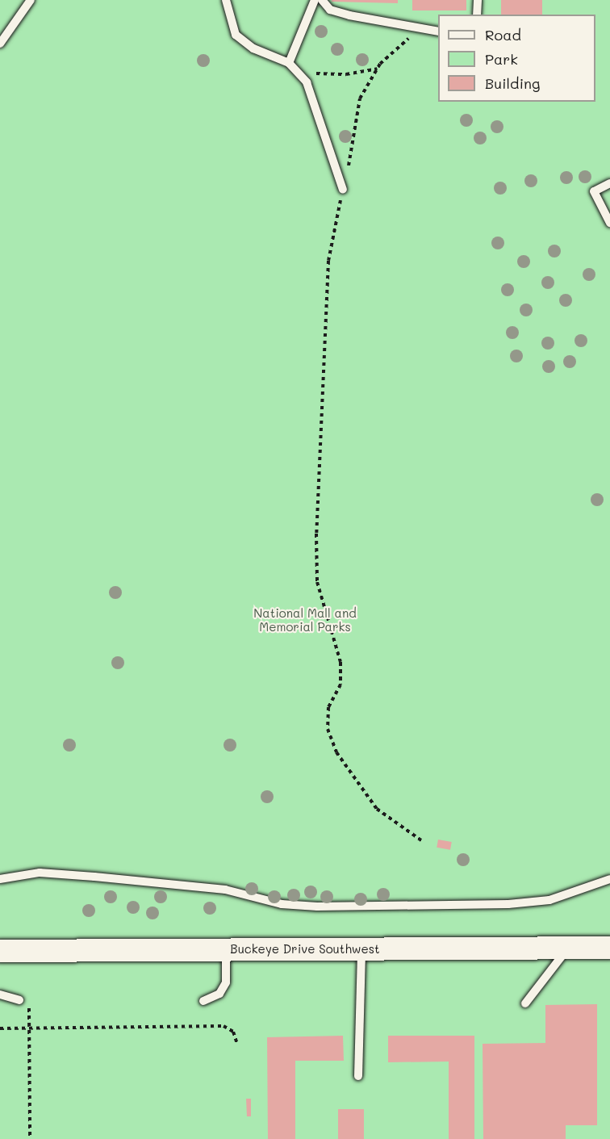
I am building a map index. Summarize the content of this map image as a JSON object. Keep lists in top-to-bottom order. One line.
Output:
{"streets":{"street":["Buckeye Drive Southwest"]},"parks":["National Mall and Memorial Parks"],"legend":["Road","Park","Building"]}
